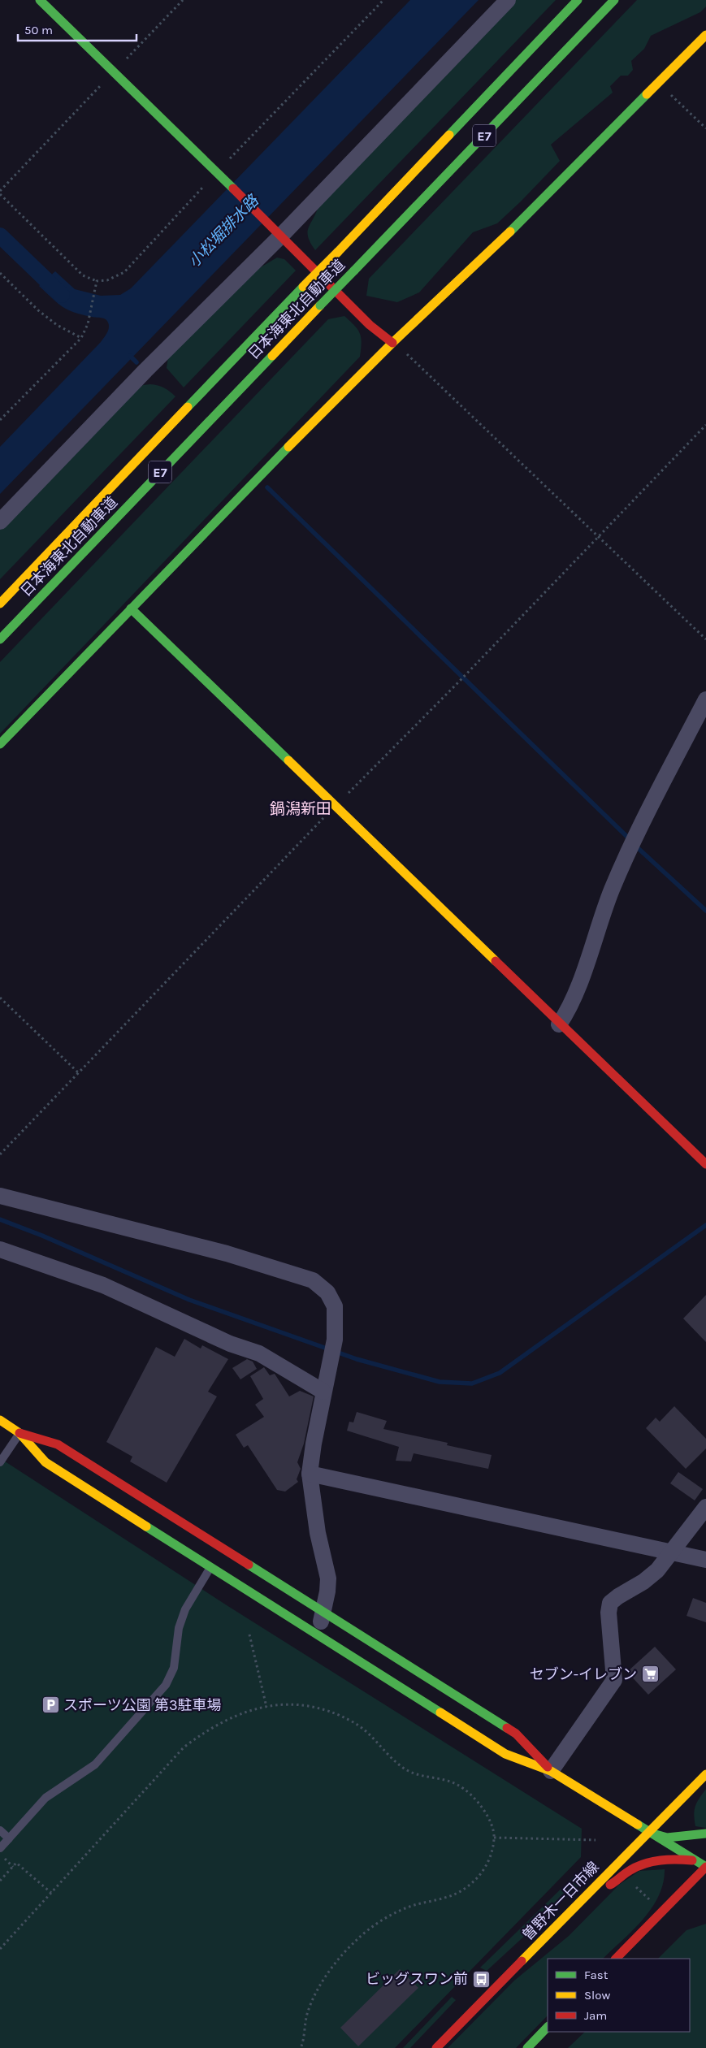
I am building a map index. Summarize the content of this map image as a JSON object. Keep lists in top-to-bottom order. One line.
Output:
{"streets":{"main road":["E7","日本海東北自動車道","曽野木一日市線"]},"districts":["鍋潟新田"],"water":["小松堀排水路"],"places":{"supermarket":["セブン-イレブン"],"parking":["スポーツ公園 第3駐車場"],"bus stop":["ビッグスワン前"]},"legend":["Fast","Slow","Jam"],"scale_bar":"50 m"}
